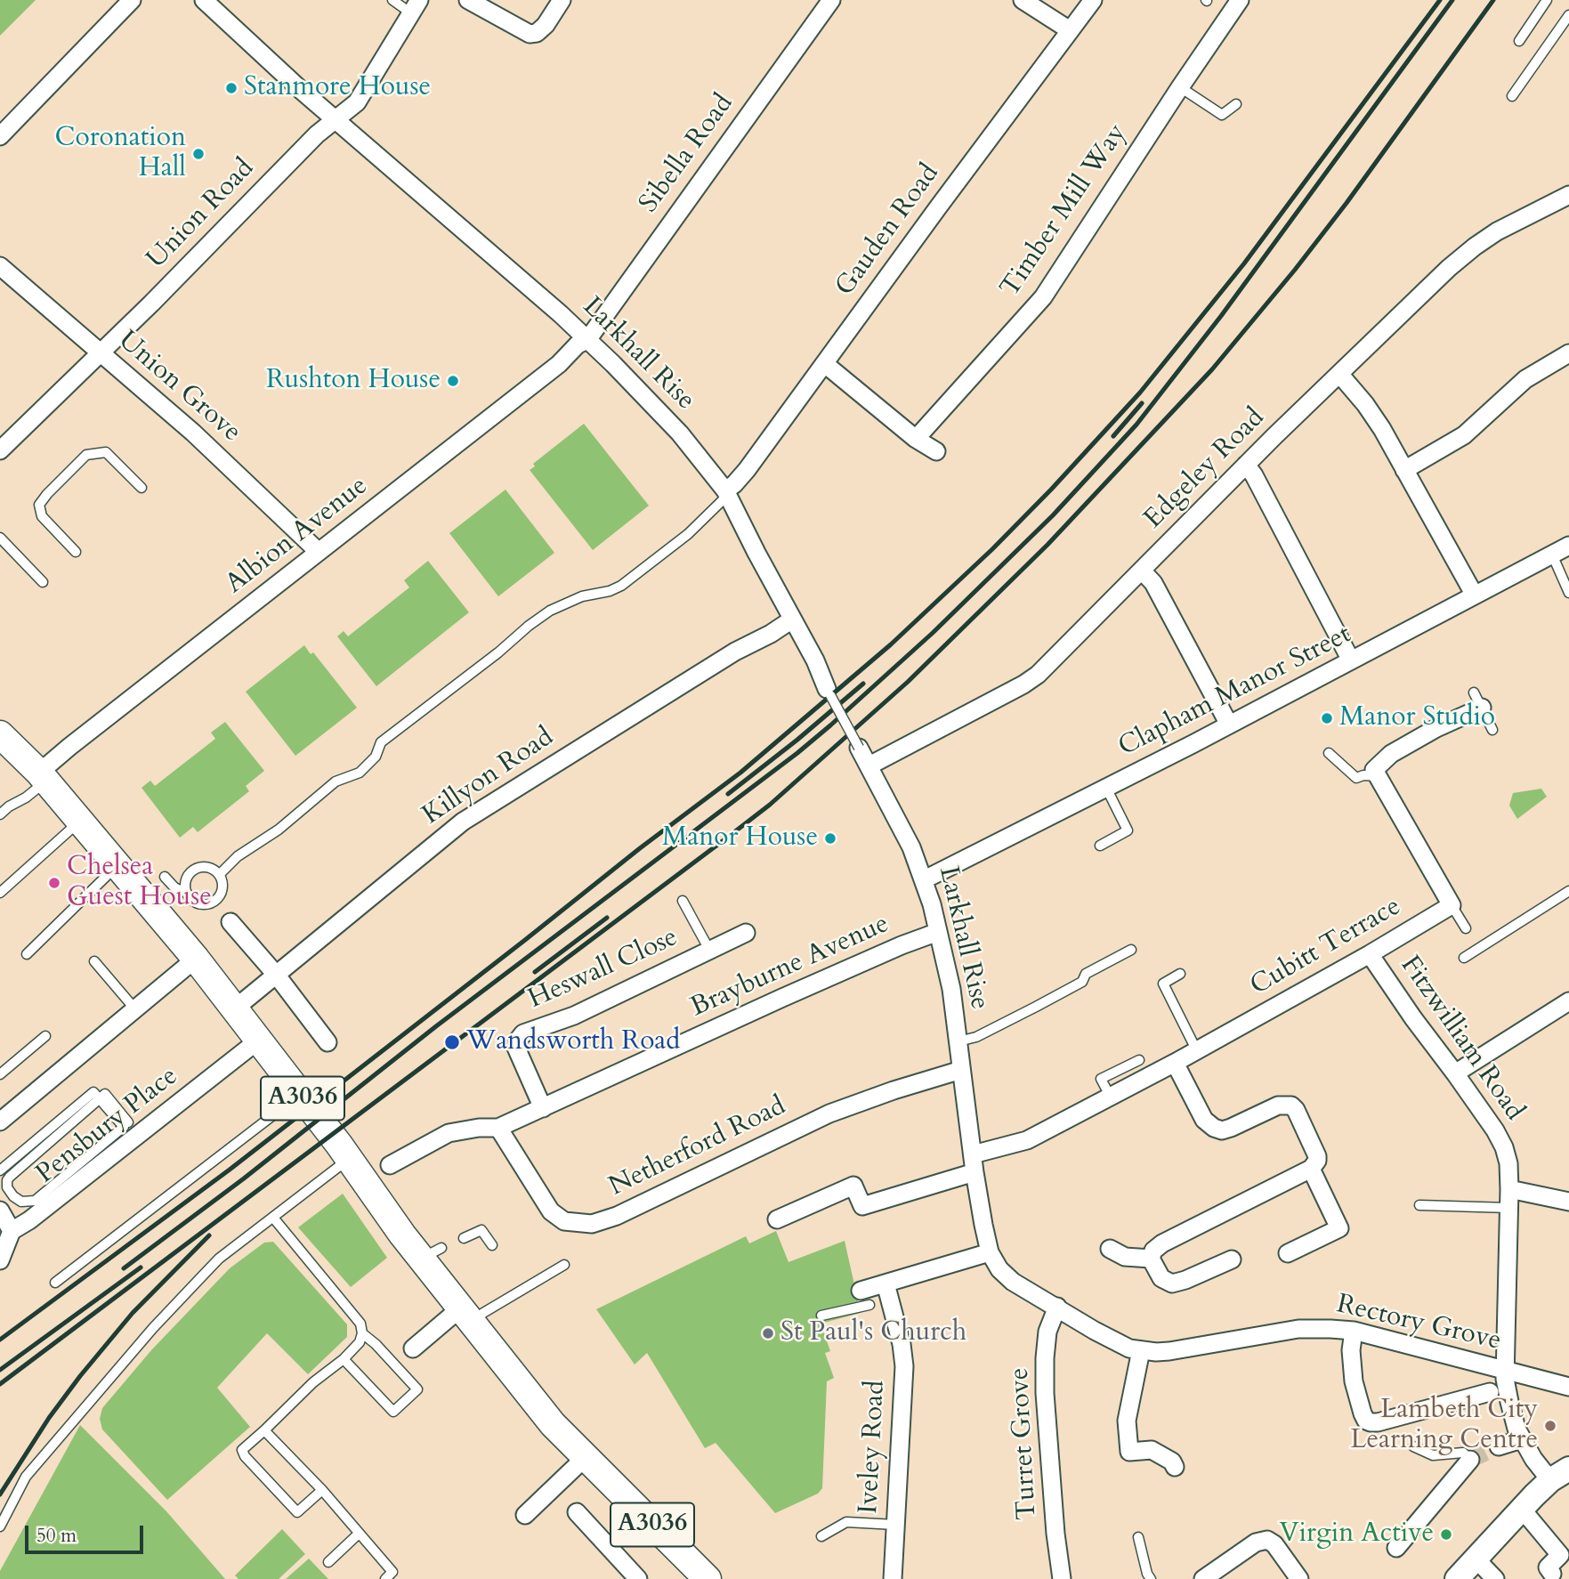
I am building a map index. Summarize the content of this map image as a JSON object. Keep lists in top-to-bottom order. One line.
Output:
{"streets":{"main road":["A3036"],"street":["Sibella Road","Timber Mill Way","Union Road","Gauden Road","Larkhall Rise","Union Grove","Edgeley Road","Albion Avenue","Clapham Manor Street","Killyon Road","Cubitt Terrace","Brayburne Avenue","Heswall Close","Fitzwilliam Road","Pensbury Place","Netherford Road","Rectory Grove","Turret Grove","Iveley Road"]},"crossings":[["Sibella Road","Larkhall Rise"],["Sibella Road","Albion Avenue"],["Union Road","Larkhall Rise"],["Union Road","Union Grove"],["Gauden Road","Larkhall Rise"],["Larkhall Rise","Edgeley Road"],["Larkhall Rise","Albion Avenue"],["Larkhall Rise","Clapham Manor Street"],["Larkhall Rise","Killyon Road"],["Larkhall Rise","Cubitt Terrace"],["Larkhall Rise","Brayburne Avenue"],["Larkhall Rise","Netherford Road"],["Larkhall Rise","Rectory Grove"],["Union Grove","Albion Avenue"],["Albion Avenue","A3036"],["Killyon Road","A3036"],["Cubitt Terrace","Fitzwilliam Road"],["Cubitt Terrace","Rectory Grove"],["Brayburne Avenue","Heswall Close"],["Brayburne Avenue","Netherford Road"],["Fitzwilliam Road","Rectory Grove"],["A3036","Pensbury Place"],["Rectory Grove","Turret Grove"]],"places":["Stanmore House","Coronation Hall","Rushton House","Manor Studio","Manor House","Chelsea Guest House","Wandsworth Road","St Paul's Church","Lambeth City Learning Centre","Virgin Active"],"scale_bar":"50 m"}
